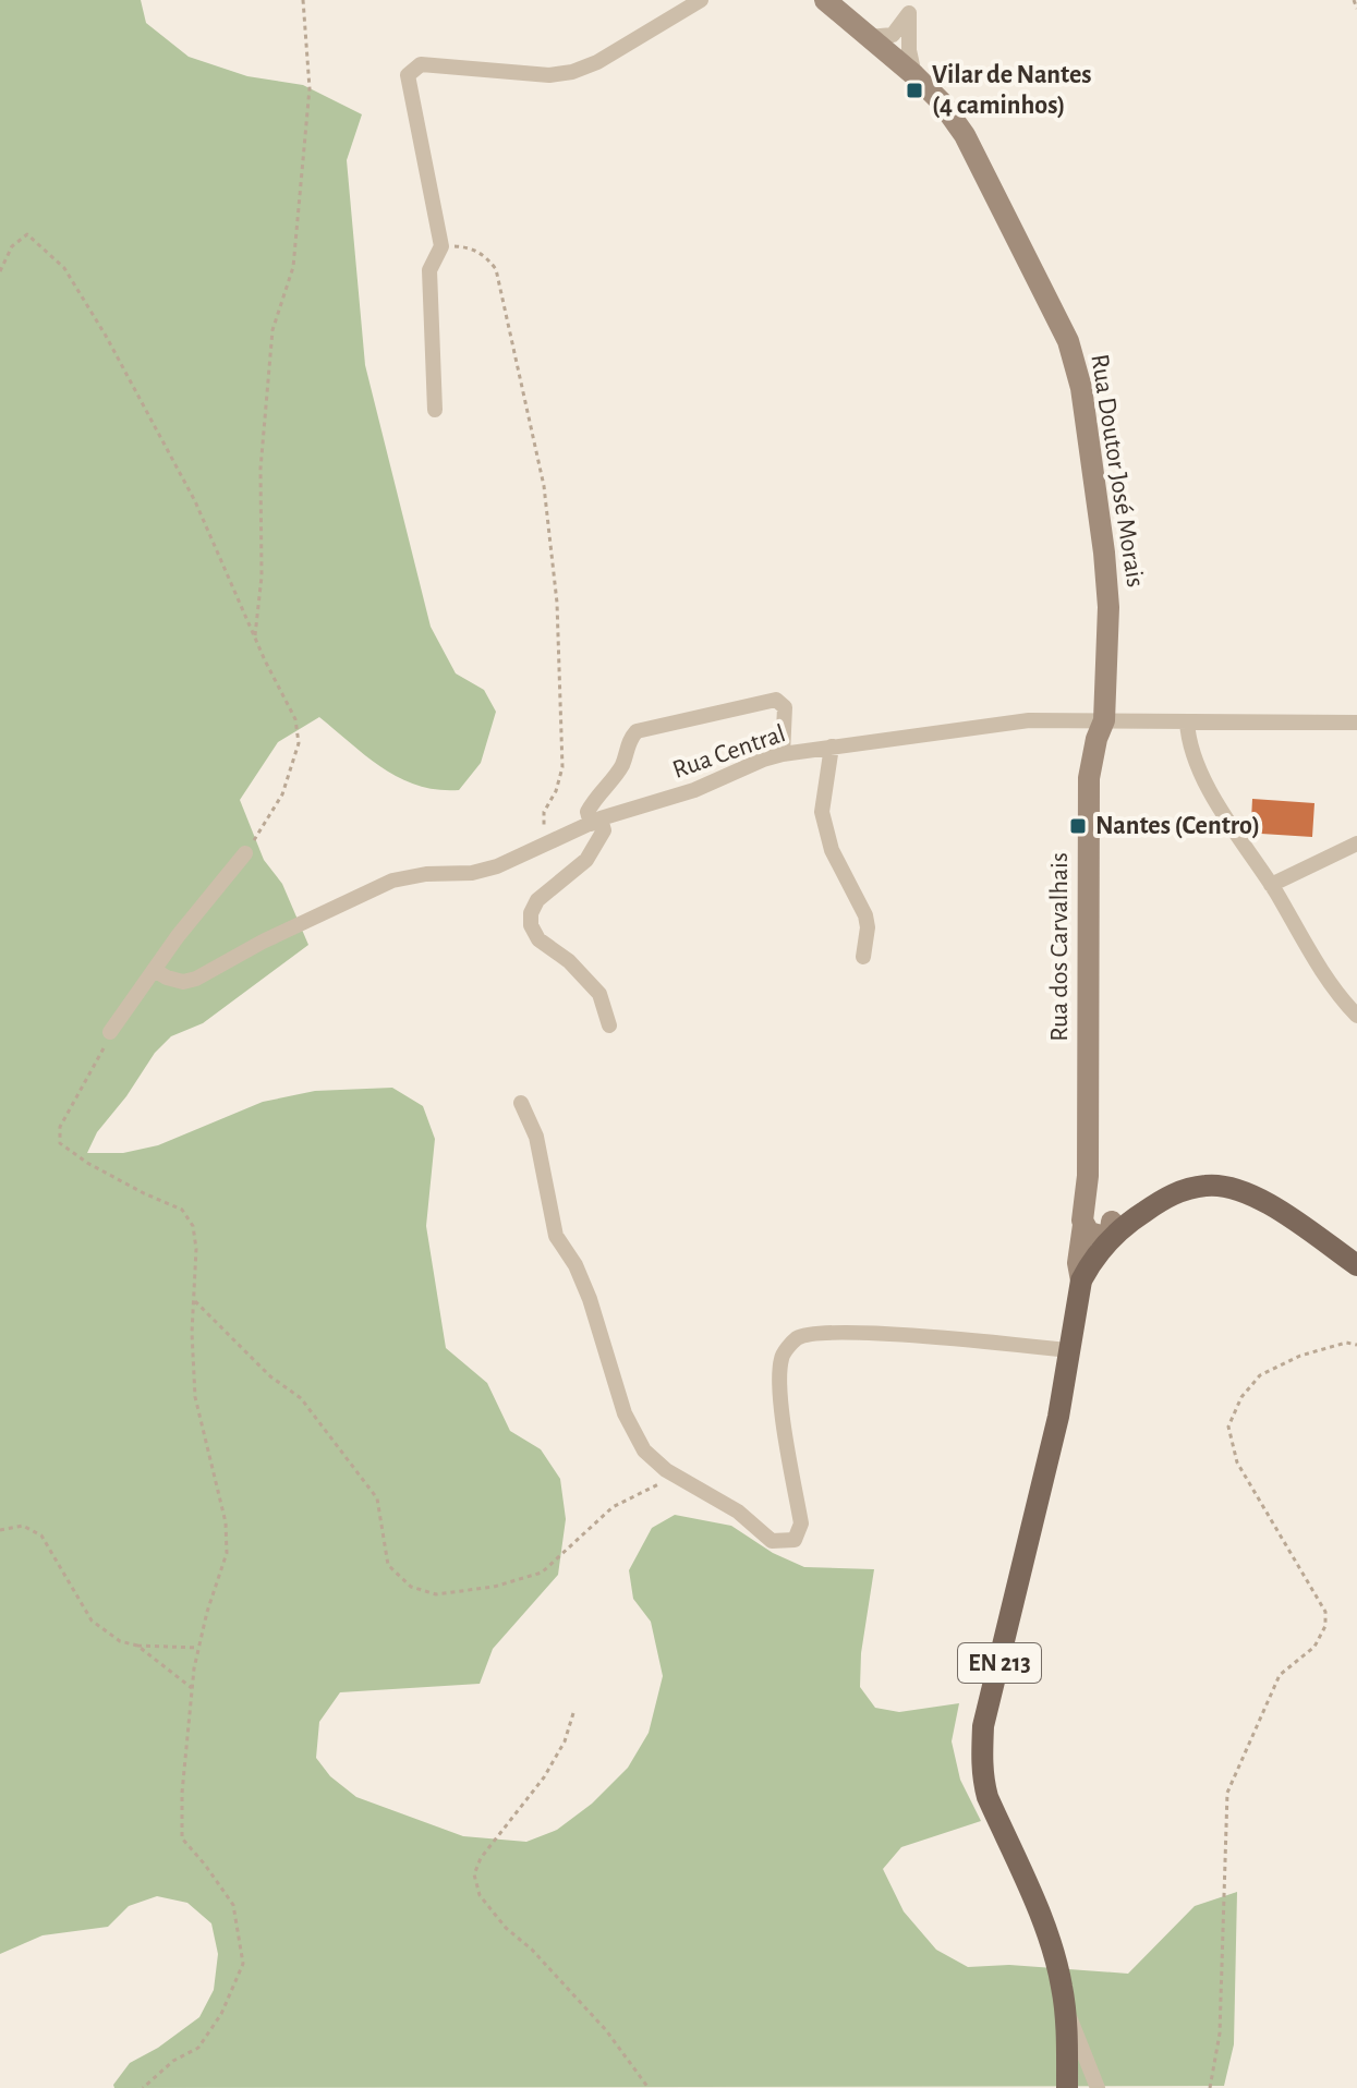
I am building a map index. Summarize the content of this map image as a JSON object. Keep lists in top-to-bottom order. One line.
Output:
{"streets":{"main road":["Rua Doutor José Morais","Rua dos Carvalhais","EN 213"],"street":["Rua Central"]},"crossings":[["Rua Doutor José Morais","Rua Central"],["Rua Doutor José Morais","Rua dos Carvalhais"],["Rua Central","Rua dos Carvalhais"],["Rua dos Carvalhais","EN 213"]],"places":{"transit":["Vilar de Nantes (4 caminhos)","Nantes (Centro)"]}}
